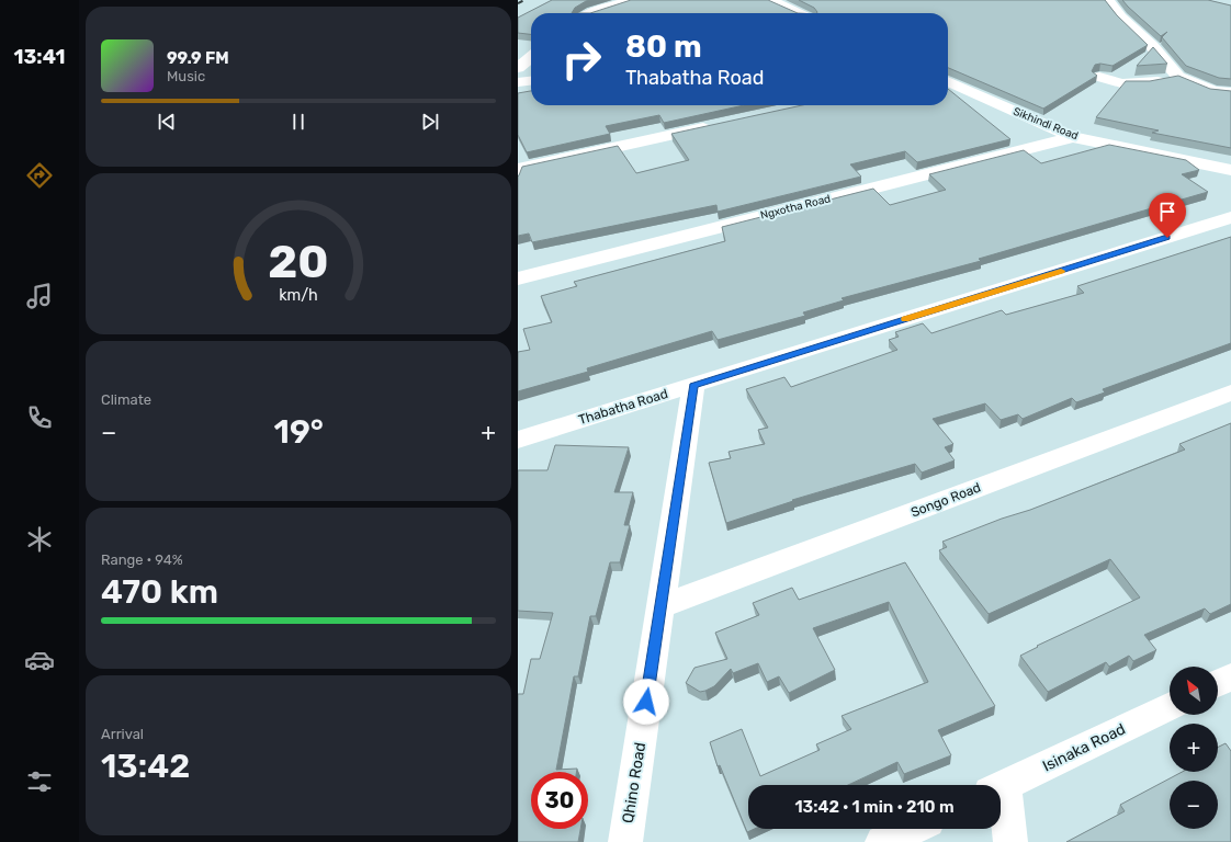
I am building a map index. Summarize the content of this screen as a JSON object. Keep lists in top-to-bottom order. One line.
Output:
{"streets":{"street":["Sikhindi Road","Ngxotha Road","Thabatha Road","Songo Road","Isinaka Road","Qhino Road"]},"crossings":[["Sikhindi Road","Ngxotha Road"],["Thabatha Road","Qhino Road"],["Songo Road","Qhino Road"]],"north":"top left","page":{"tabs":"13:41","turn":["80 m","Thabatha Road"],"song":["99.9 FM","Music"],"tile":["Climate",["Range · 94%","470 km"],["Arrival","13:42"]],"heat":["−","19°","+"],"map_buttons":["+","−"],"limit":"30","trip":"13:42 · 1 min · 210 m","gauge":["20","km/h"]}}
